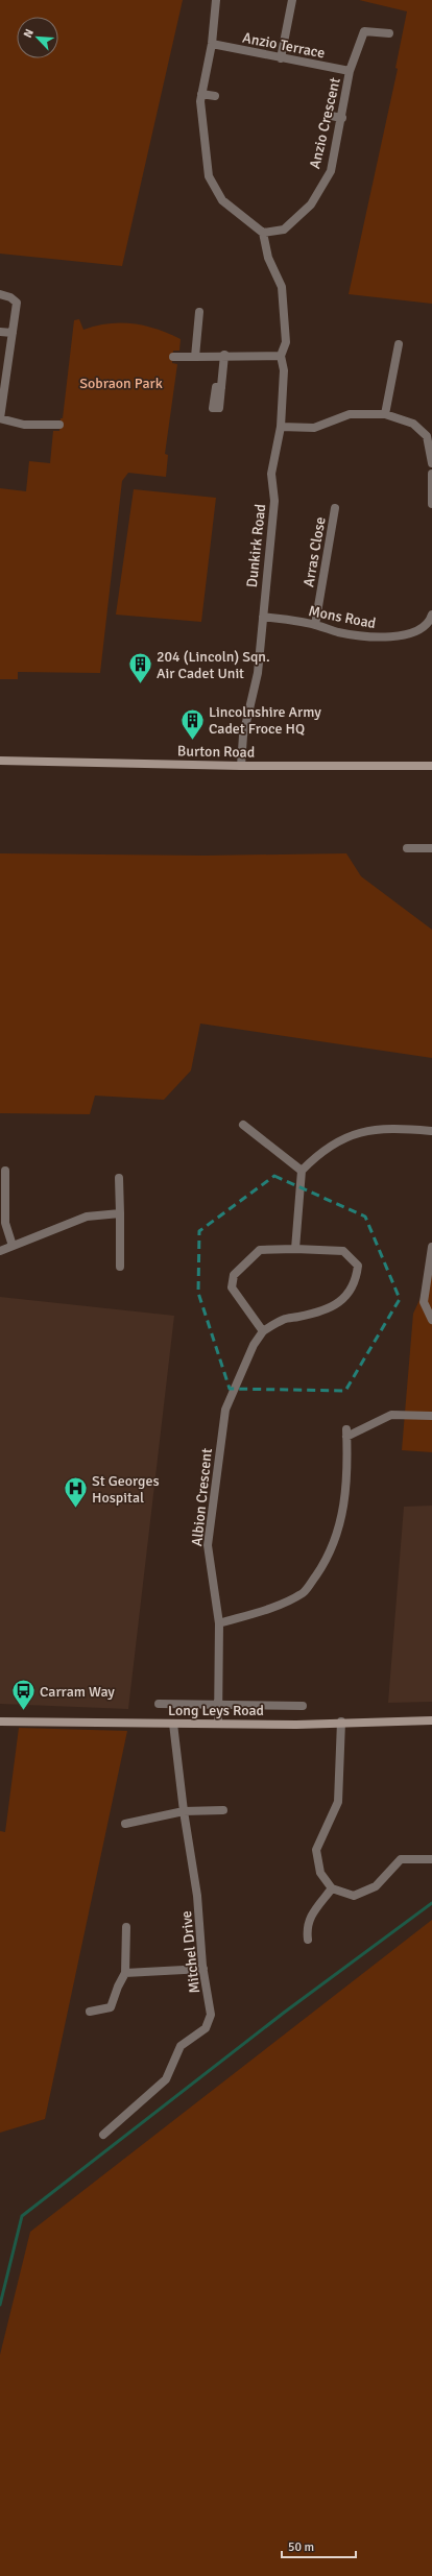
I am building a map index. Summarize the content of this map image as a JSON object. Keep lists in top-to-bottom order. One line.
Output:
{"streets":{"street":["Anzio Terrace","Anzio Crescent","Dunkirk Road","Arras Close","Mons Road","Burton Road","Albion Crescent","Long Leys Road","Mitchel Drive"]},"crossings":[["Anzio Terrace","Anzio Crescent"],["Anzio Crescent","Dunkirk Road"],["Dunkirk Road","Mons Road"],["Dunkirk Road","Burton Road"],["Arras Close","Mons Road"],["Albion Crescent","Long Leys Road"],["Long Leys Road","Mitchel Drive"]],"parks":["Sobraon Park"],"places":{"building":["204 (Lincoln) Sqn. Air Cadet Unit","Lincolnshire Army Cadet Froce HQ"],"hospital":["St Georges Hospital"],"bus stop":["Carram Way"]},"scale_bar":"50 m","north":"top left"}
